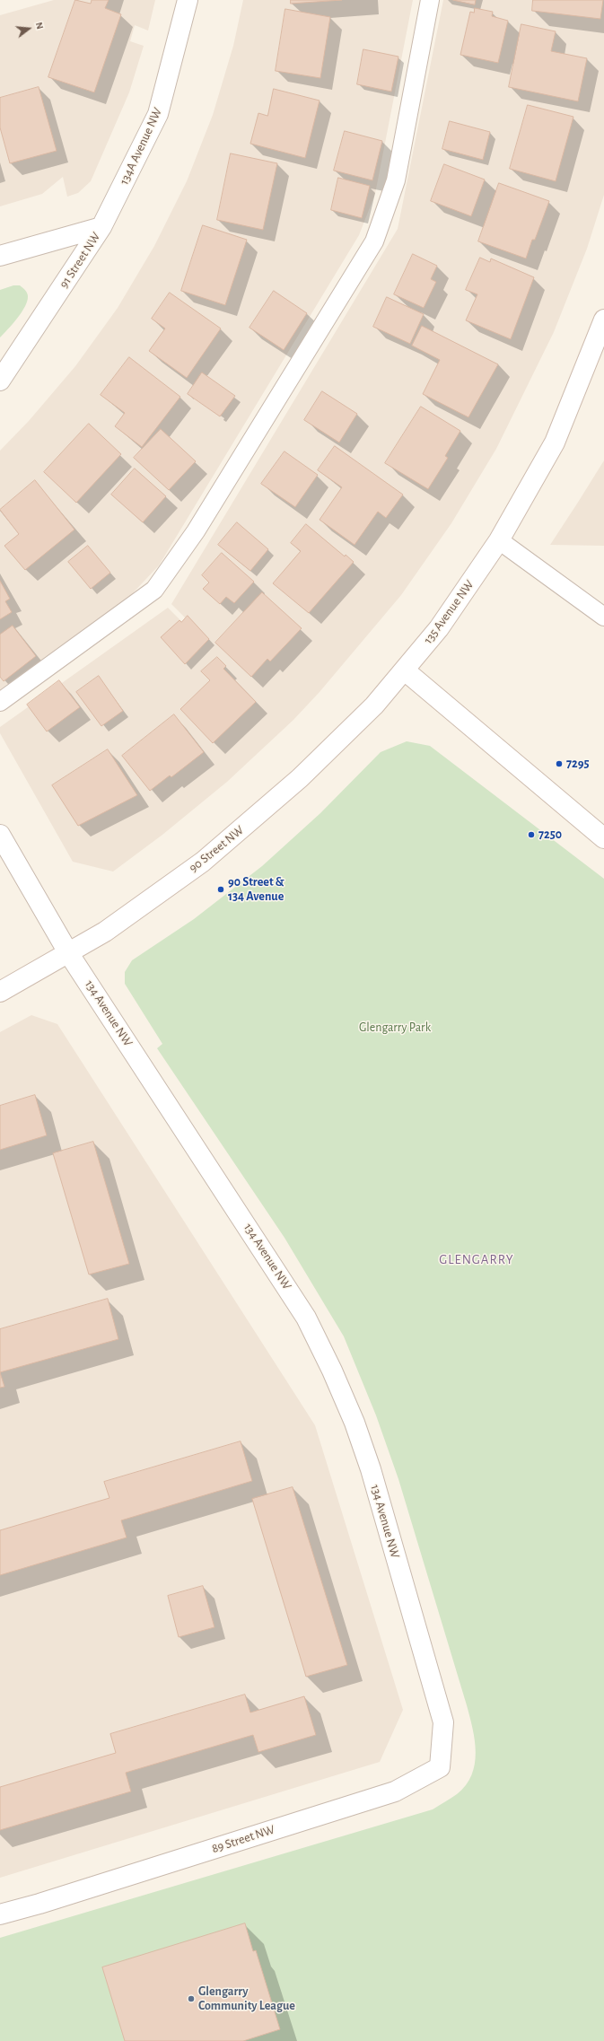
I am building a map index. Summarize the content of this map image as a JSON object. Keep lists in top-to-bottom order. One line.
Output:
{"streets":{"street":["134A Avenue NW","91 Street NW","135 Avenue NW","90 Street NW","134 Avenue NW","89 Street NW"]},"crossings":[["134A Avenue NW","91 Street NW"],["135 Avenue NW","90 Street NW"],["90 Street NW","134 Avenue NW"],["134 Avenue NW","89 Street NW"]],"districts":["GLENGARRY"],"parks":["Glengarry Park"],"places":["7295","7250","90 Street & 134 Avenue","Glengarry Community League"],"north":"right"}
